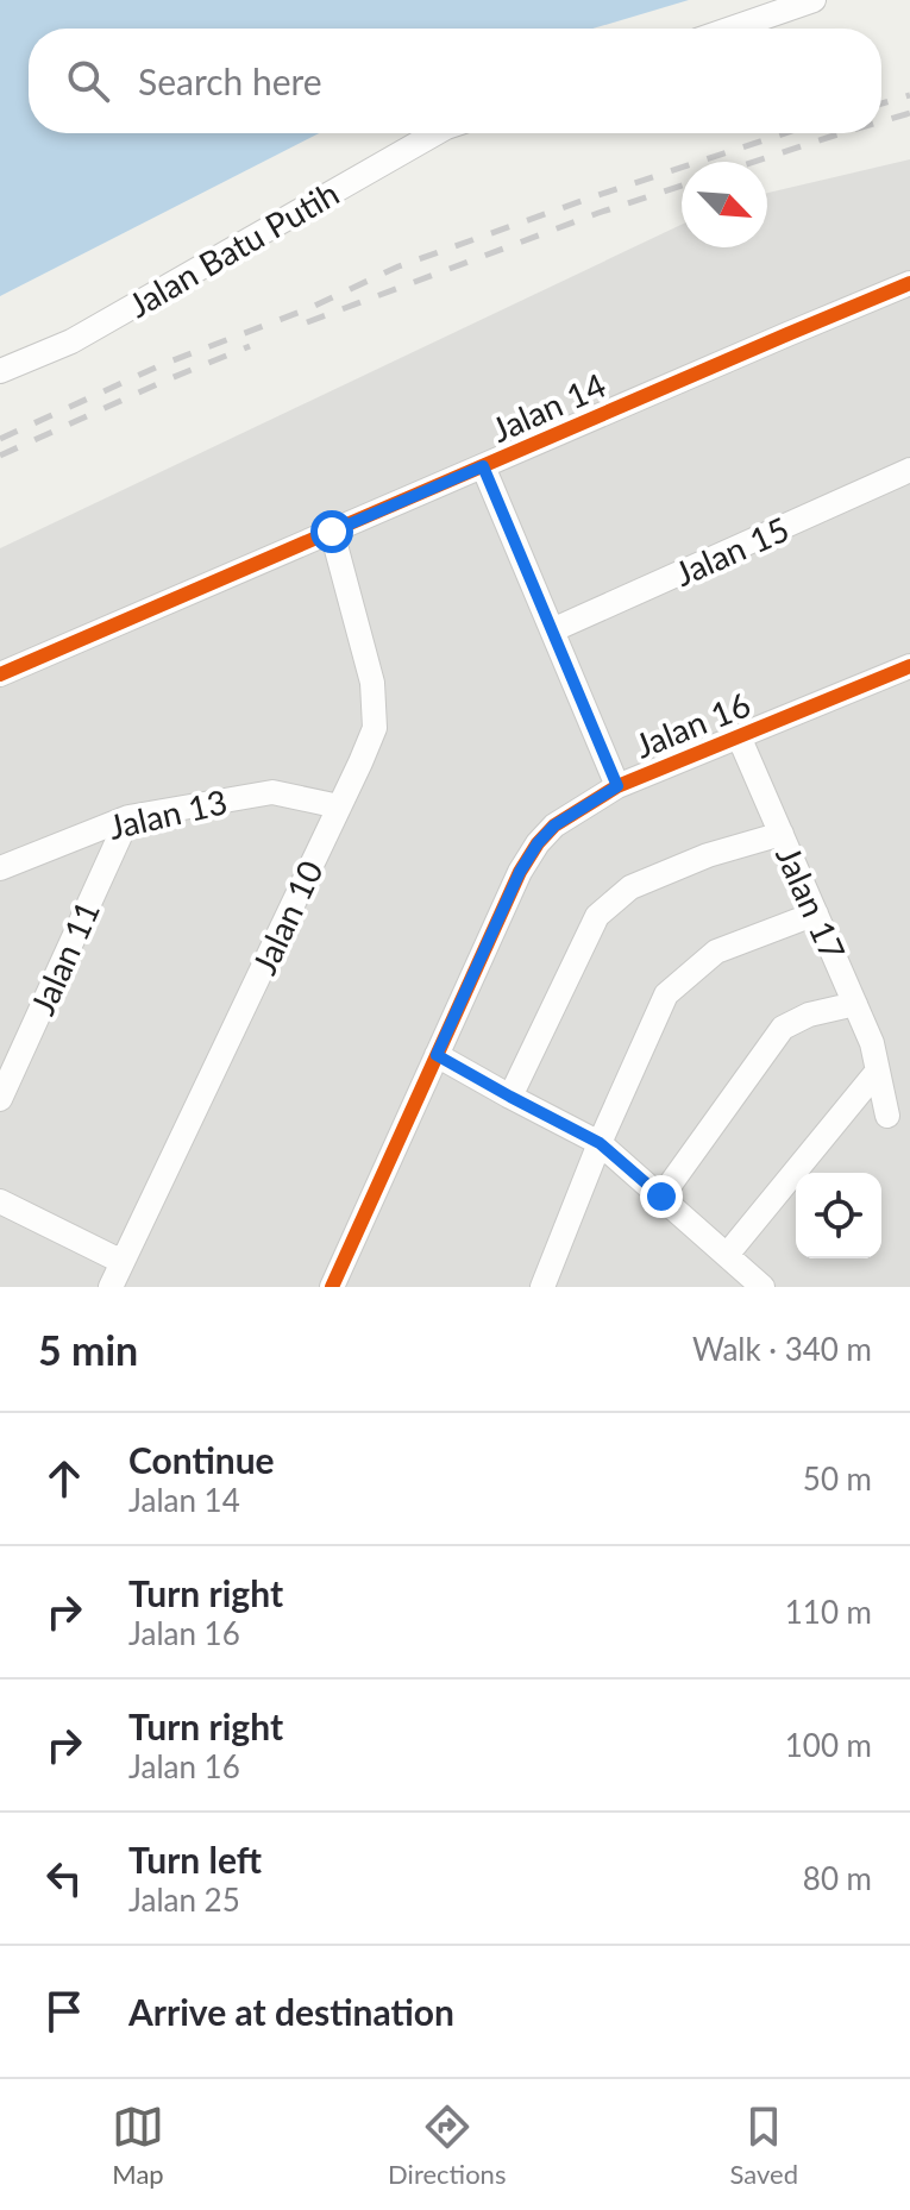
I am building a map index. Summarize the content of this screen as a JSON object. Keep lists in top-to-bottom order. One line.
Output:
{"streets":{"street":["Jalan Batu Putih","Jalan 14","Jalan 15","Jalan 16","Jalan 13","Jalan 17","Jalan 10","Jalan 11"]},"crossings":[["Jalan 14","Jalan 16"],["Jalan 14","Jalan 10"],["Jalan 15","Jalan 16"],["Jalan 16","Jalan 17"],["Jalan 13","Jalan 10"],["Jalan 13","Jalan 11"]],"north":"bottom right","page":{"search":"Search here","heading":["5 min","Walk · 340 m"],"list":[["Continue","Jalan 14","50 m"],["Turn right","Jalan 16","110 m"],["Turn right","Jalan 16","100 m"],["Turn left","Jalan 25","80 m"],"Arrive at destination"],"nav":["Map","Directions","Saved"]}}
